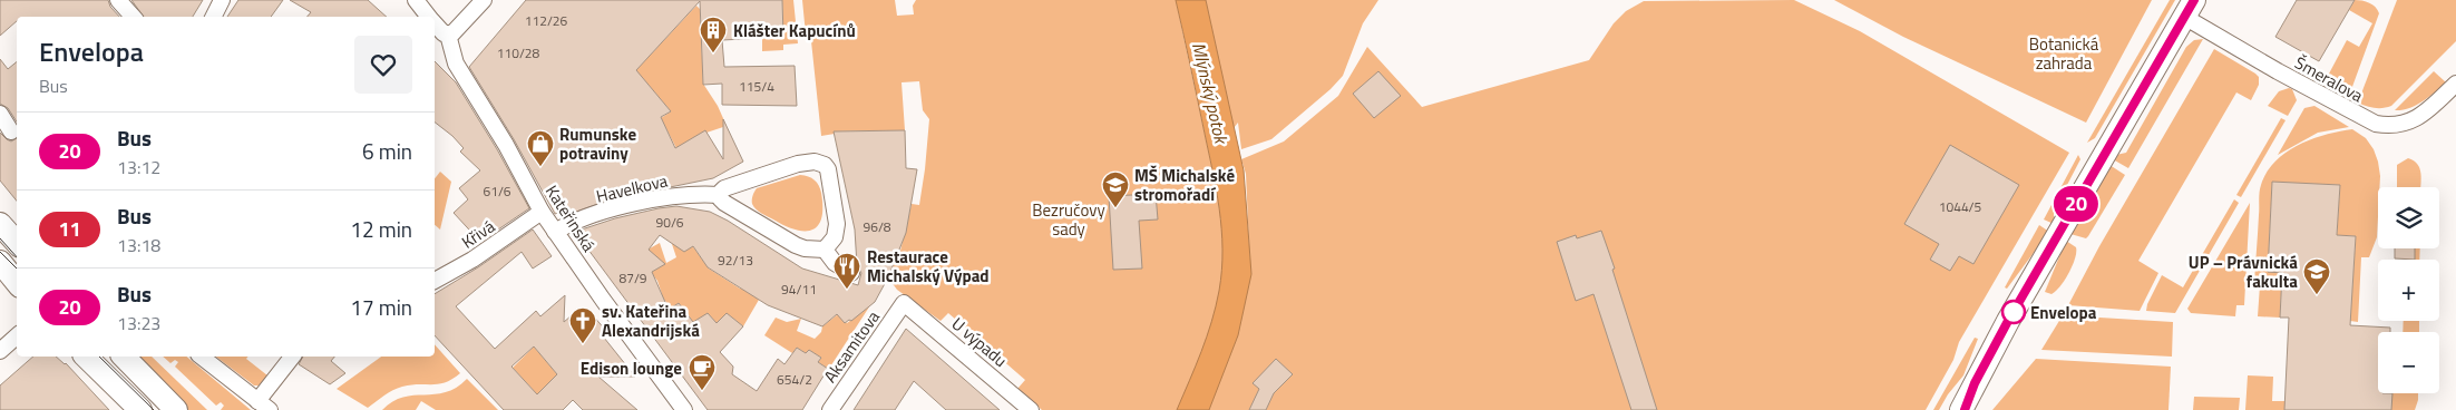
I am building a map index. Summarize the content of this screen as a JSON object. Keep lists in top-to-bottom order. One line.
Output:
{"streets":{"street":["Šmeralova","Havelkova","Kateřinská","Křivá","U výpadu","Aksamitova"]},"crossings":[["Havelkova","Kateřinská"],["Kateřinská","Křivá"],["U výpadu","Aksamitova"]],"water":["Mlýnský potok"],"parks":["Botanická zahrada","Bezručovy sady"],"places":{"building":["Klášter Kapucínů"],"shop":["Rumunske potraviny"],"school or university":["MŠ Michalské stromořadí","UP – Právnická fakulta"],"restaurant":["Restaurace Michalský Výpad"],"other":["Envelopa"],"church":["sv. Kateřina Alexandrijská"],"cafe":["Edison lounge"]},"lines":["bus line 20"],"house_numbers":["112/26","110/28","115/4","61/6","1044/5","90/6","96/8","92/13","87/9","94/11","654/2"],"page":{"on_map":"20","heading":["Envelopa","Bus"],"list":[{"mark":"20","name":"Bus","note":"13:12","value":"6 min"},{"mark":"11","name":"Bus","note":"13:18","value":"12 min"},{"mark":"20","name":"Bus","note":"13:23","value":"17 min"}],"map_buttons":["+","−"]}}
